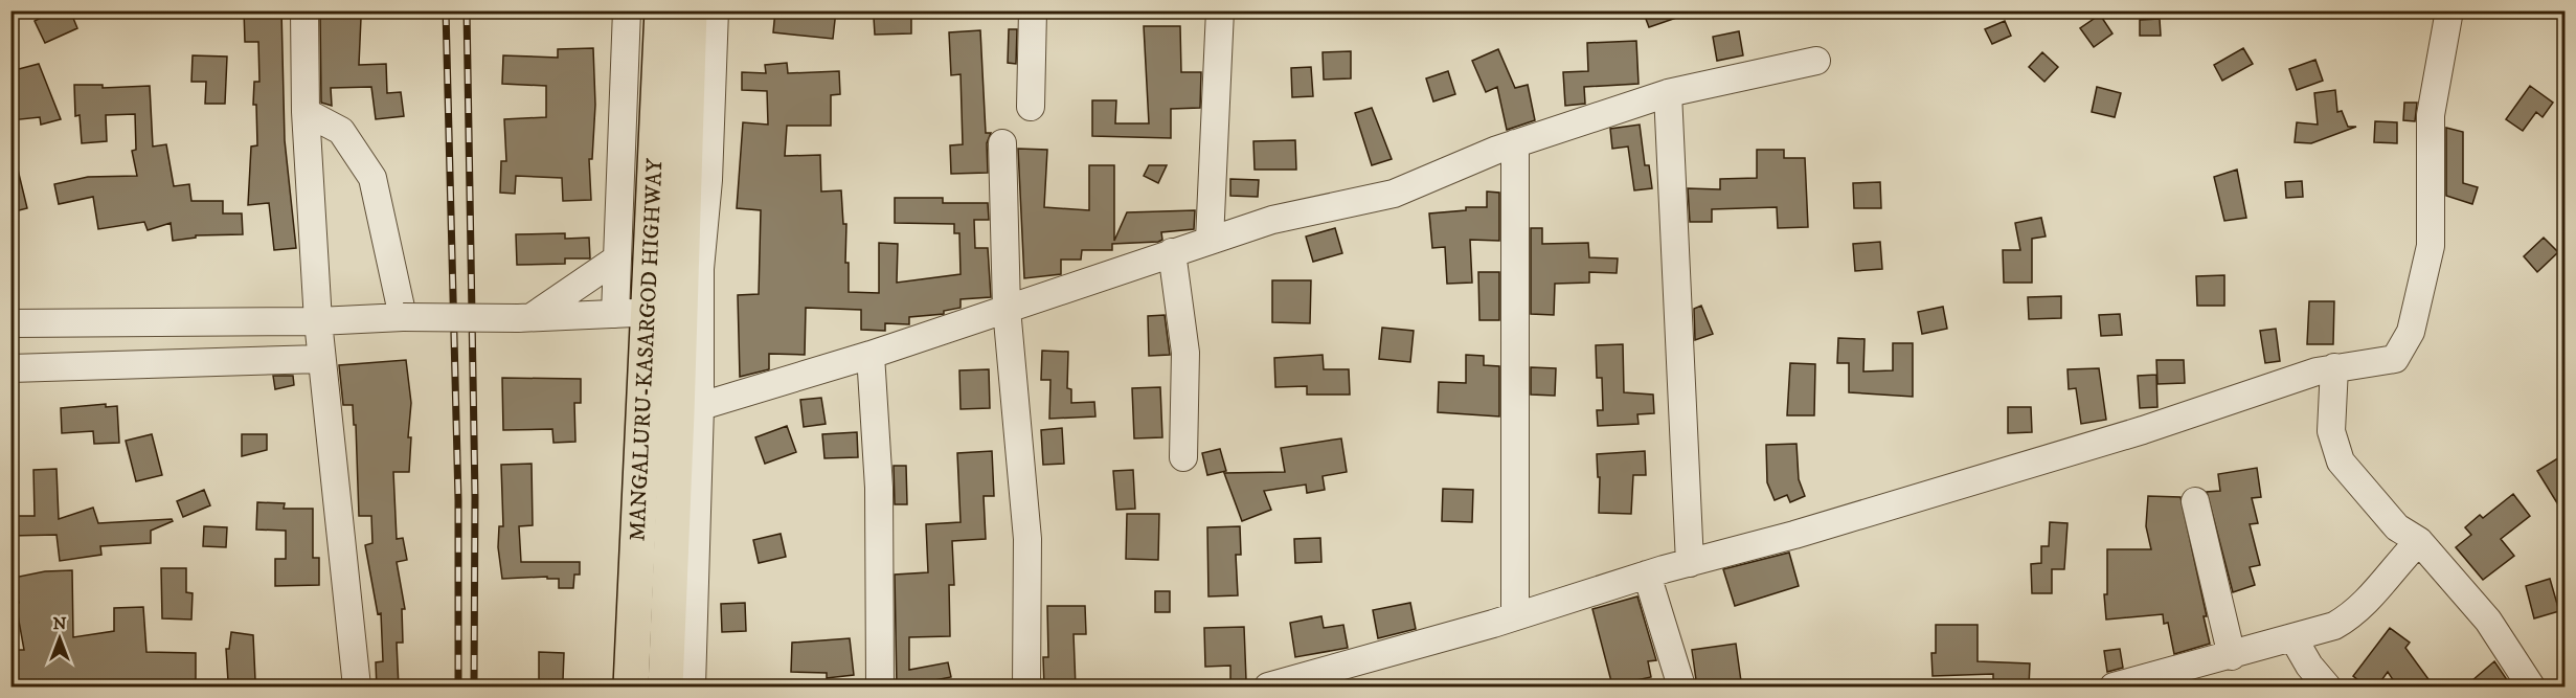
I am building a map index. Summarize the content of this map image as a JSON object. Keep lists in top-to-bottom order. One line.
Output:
{"streets":{"highway":["MANGALURU-KASARGOD HIGHWAY"]},"north":"top"}
